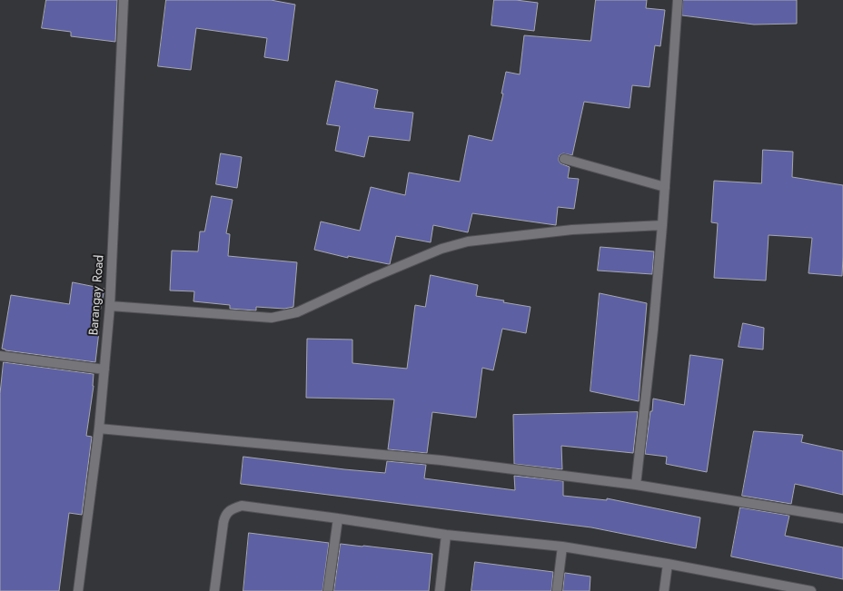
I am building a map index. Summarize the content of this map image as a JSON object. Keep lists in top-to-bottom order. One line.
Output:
{"streets":{"street":["Barangay Road"]}}
